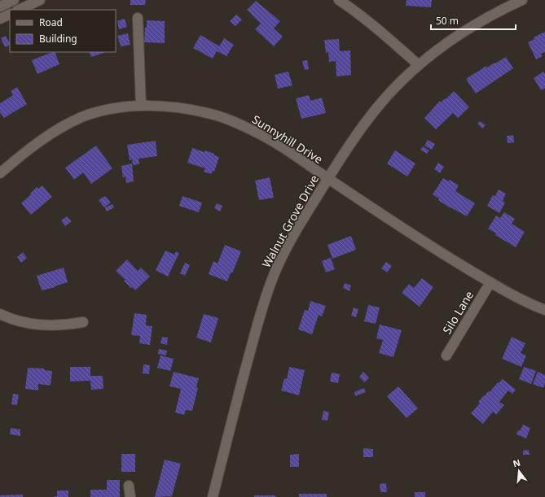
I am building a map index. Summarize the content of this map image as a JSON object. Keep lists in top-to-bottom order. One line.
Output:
{"streets":{"street":["Sunnyhill Drive","Walnut Grove Drive","Silo Lane"]},"crossings":[["Sunnyhill Drive","Walnut Grove Drive"],["Sunnyhill Drive","Silo Lane"]],"legend":["Road","Building"],"scale_bar":"50 m","north":"top"}
